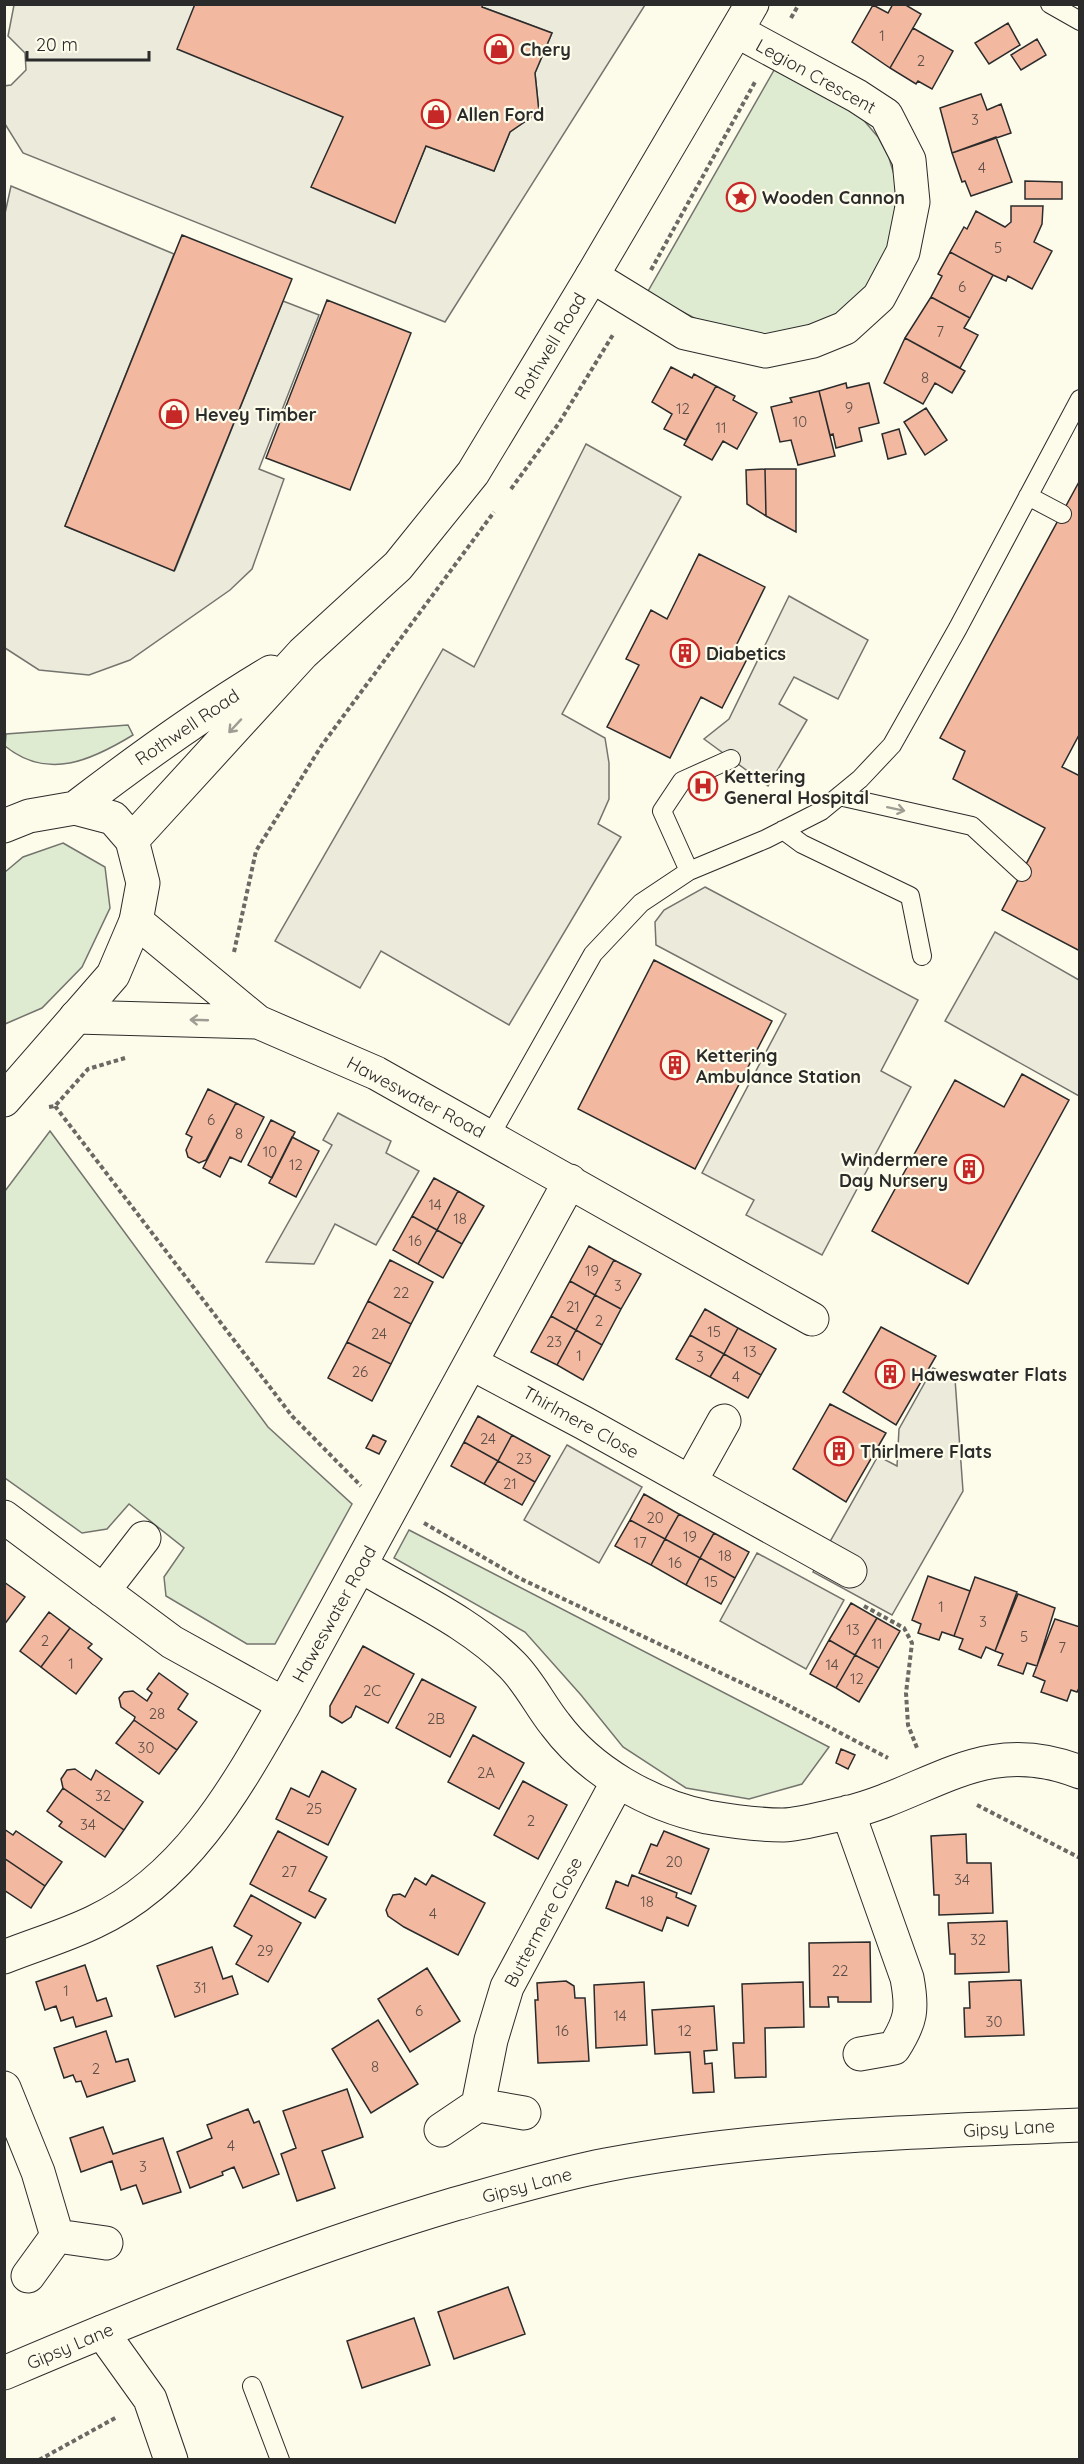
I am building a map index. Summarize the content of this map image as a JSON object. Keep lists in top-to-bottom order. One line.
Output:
{"streets":{"street":["Legion Crescent","Rothwell Road","Haweswater Road","Thirlmere Close","Buttermere Close","Gipsy Lane"]},"crossings":[["Legion Crescent","Rothwell Road"],["Haweswater Road","Thirlmere Close"]],"places":{"shop":["Chery","Allen Ford","Hevey Timber"],"place":["Wooden Cannon"],"building":["Diabetics","Kettering Ambulance Station","Windermere Day Nursery","Haweswater Flats","Thirlmere Flats"],"hospital":["Kettering General Hospital"]},"house_numbers":["1","2","3","4","5","6","7","8","9","12","10","11","6","8","10","12","14","18","16","19","3","22","21","2","15","24","23","13","1","3","26","4","24","23","21","20","19","17","18","16","15","1","3","13","5","2","11","7","1","14","12","2C","28","2B","30","2A","32","25","2","34","20","27","34","18","4","32","29","22","31","1","6","14","30","16","12","8","2","4","3"],"scale_bar":"20 m"}
